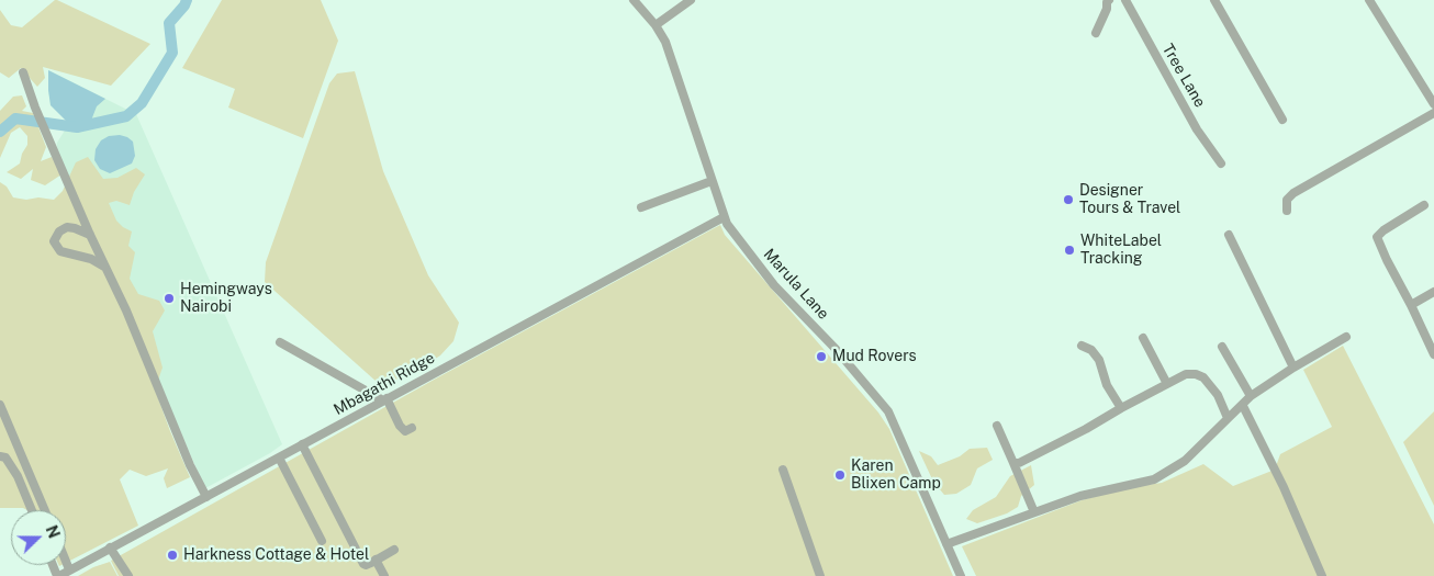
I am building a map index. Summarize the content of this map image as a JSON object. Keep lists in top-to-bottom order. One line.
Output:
{"streets":{"street":["Tree Lane","Marula Lane","Mbagathi Ridge"]},"crossings":[["Marula Lane","Mbagathi Ridge"]],"places":["Designer Tours & Travel","WhiteLabel Tracking","Hemingways Nairobi","Mud Rovers","Karen Blixen Camp","Harkness Cottage & Hotel"],"north":"right"}
